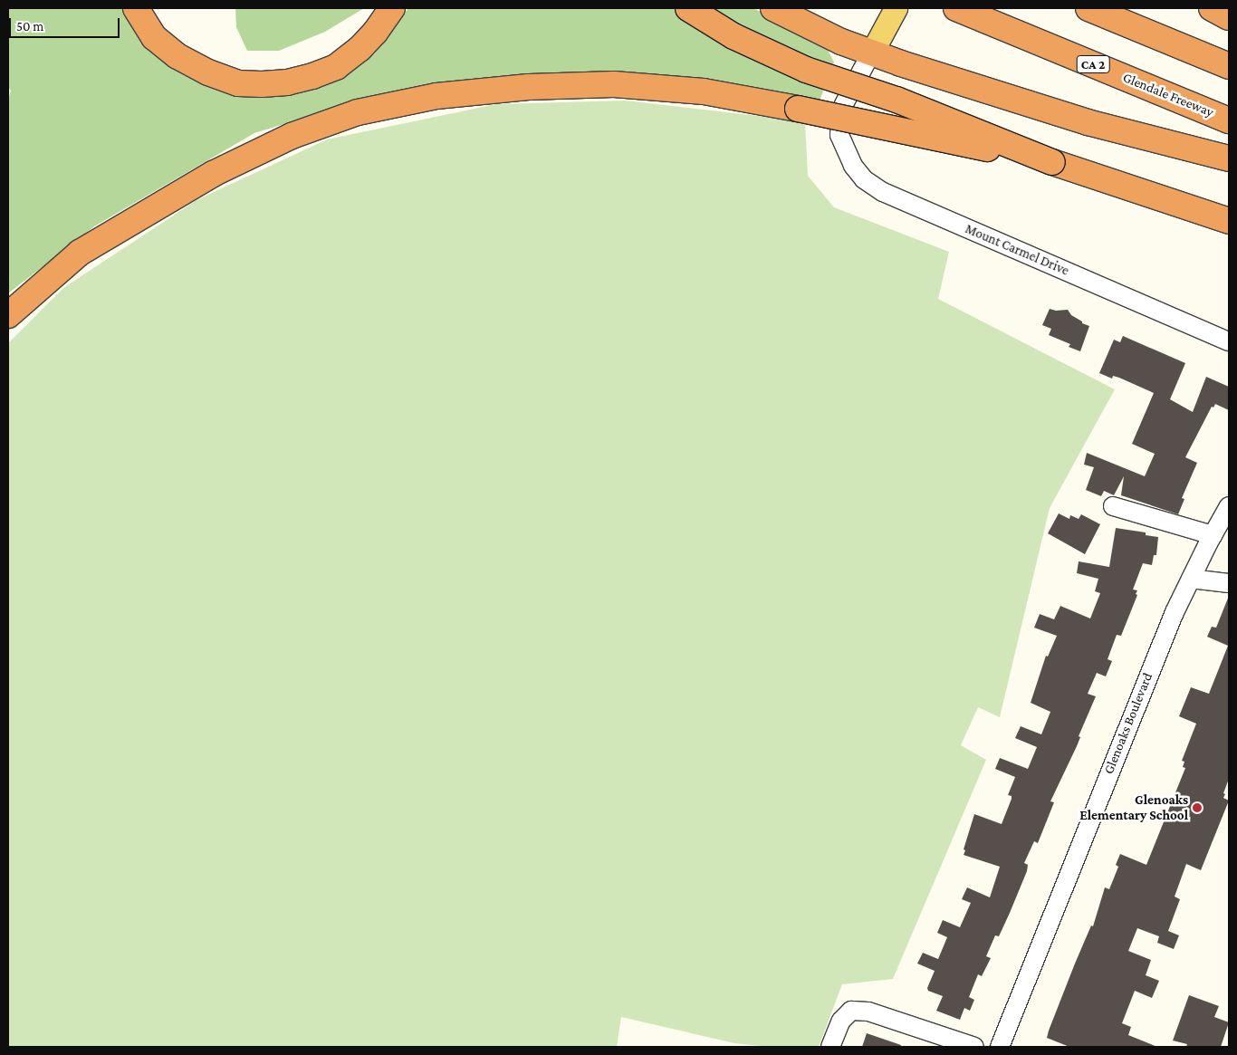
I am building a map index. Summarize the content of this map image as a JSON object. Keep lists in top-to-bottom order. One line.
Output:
{"streets":{"highway":["CA 2","Glendale Freeway"],"street":["Mount Carmel Drive","Glenoaks Boulevard"]},"places":["Glenoaks Elementary School"],"scale_bar":"50 m"}
